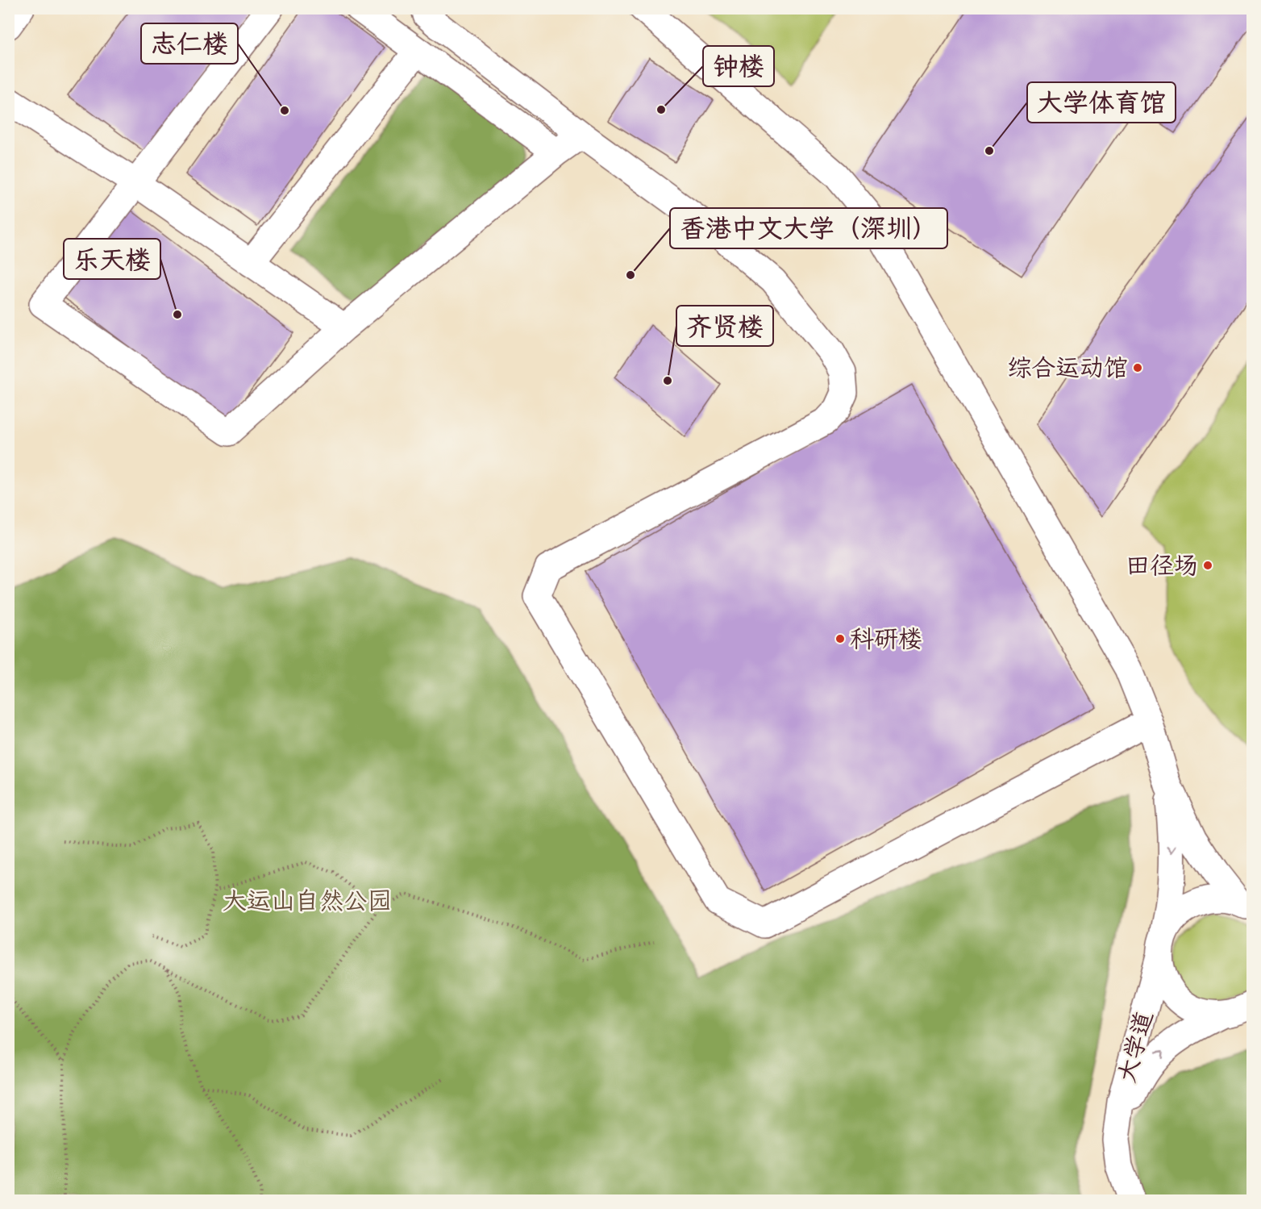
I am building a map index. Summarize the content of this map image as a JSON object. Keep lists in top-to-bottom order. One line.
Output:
{"streets":{"street":["大学道"]},"parks":["大运山自然公园"],"places":["钟楼","志仁楼","大学体育馆","香港中文大学（深圳）","乐天楼","综合运动馆","齐贤楼","田径场","科研楼"]}
